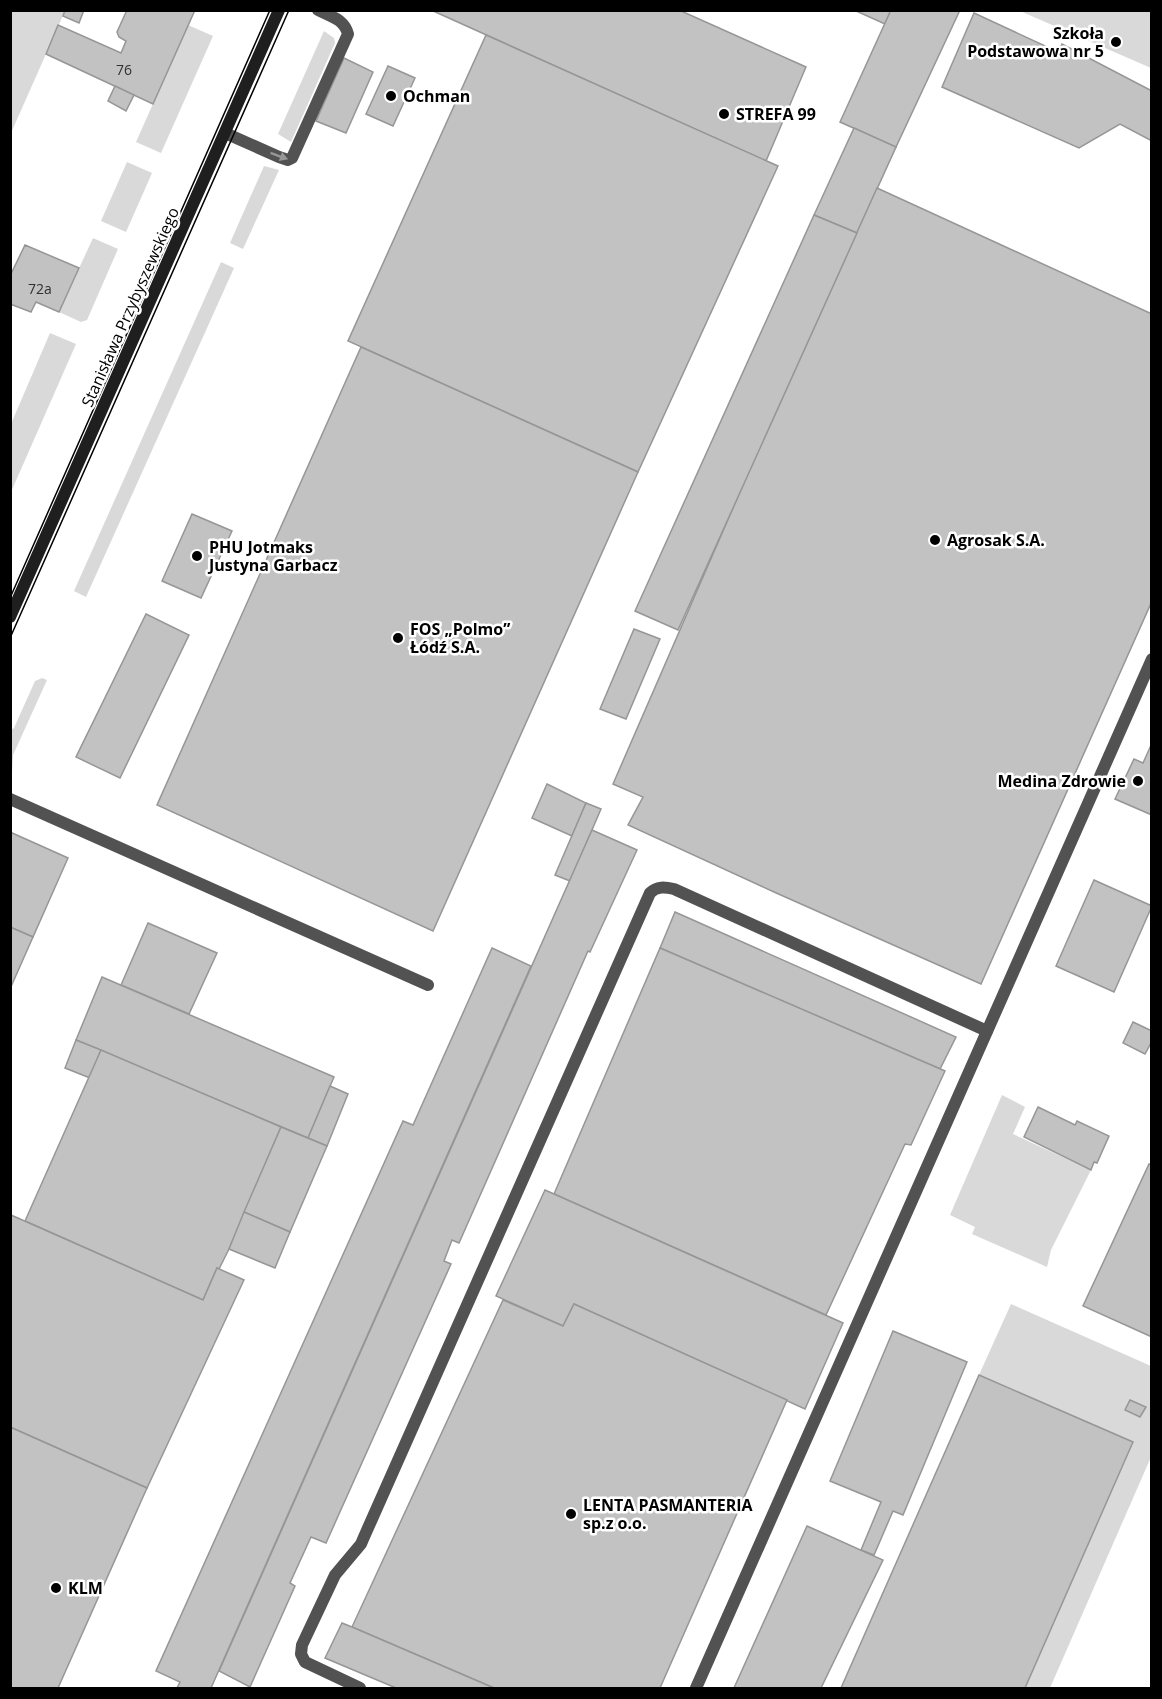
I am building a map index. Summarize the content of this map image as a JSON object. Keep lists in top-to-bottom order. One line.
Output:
{"streets":{"street":["Stanisława Przybyszewskiego"]},"places":["Szkoła Podstawowa nr 5","Ochman","STREFA 99","Agrosak S.A.","PHU Jotmaks Justyna Garbacz","FOS „Polmo” Łódź S.A.","Medina Zdrowie","LENTA PASMANTERIA sp.z o.o.","KLM"],"house_numbers":["76","72a"]}
